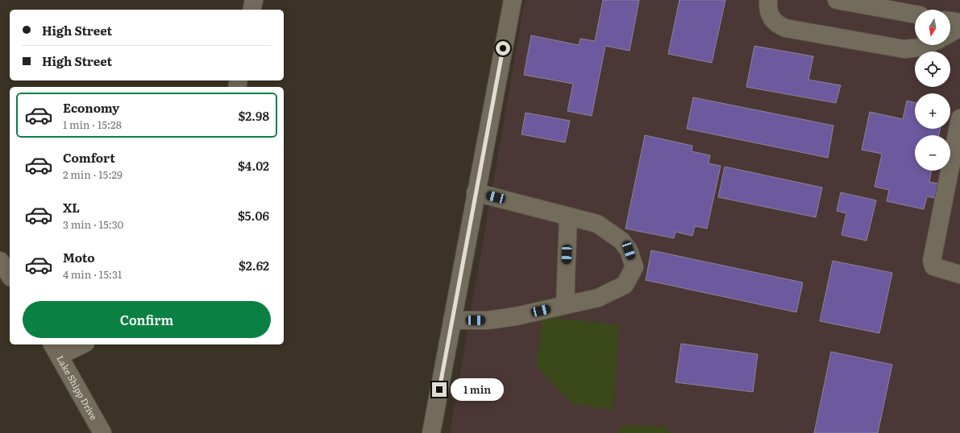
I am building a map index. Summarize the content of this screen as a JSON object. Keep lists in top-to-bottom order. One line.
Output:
{"streets":{"street":["Lake Shipp Drive"]},"north":"bottom","page":{"map_buttons":["+","−"],"banner":["High Street","High Street"],"list":[{"name":"Economy","note":"1 min · 15:28","value":"$2.98"},{"name":"Comfort","note":"2 min · 15:29","value":"$4.02"},{"name":"XL","note":"3 min · 15:30","value":"$5.06"},{"name":"Moto","note":"4 min · 15:31","value":"$2.62"}],"buttons":"Confirm","bubble":"1 min"}}
